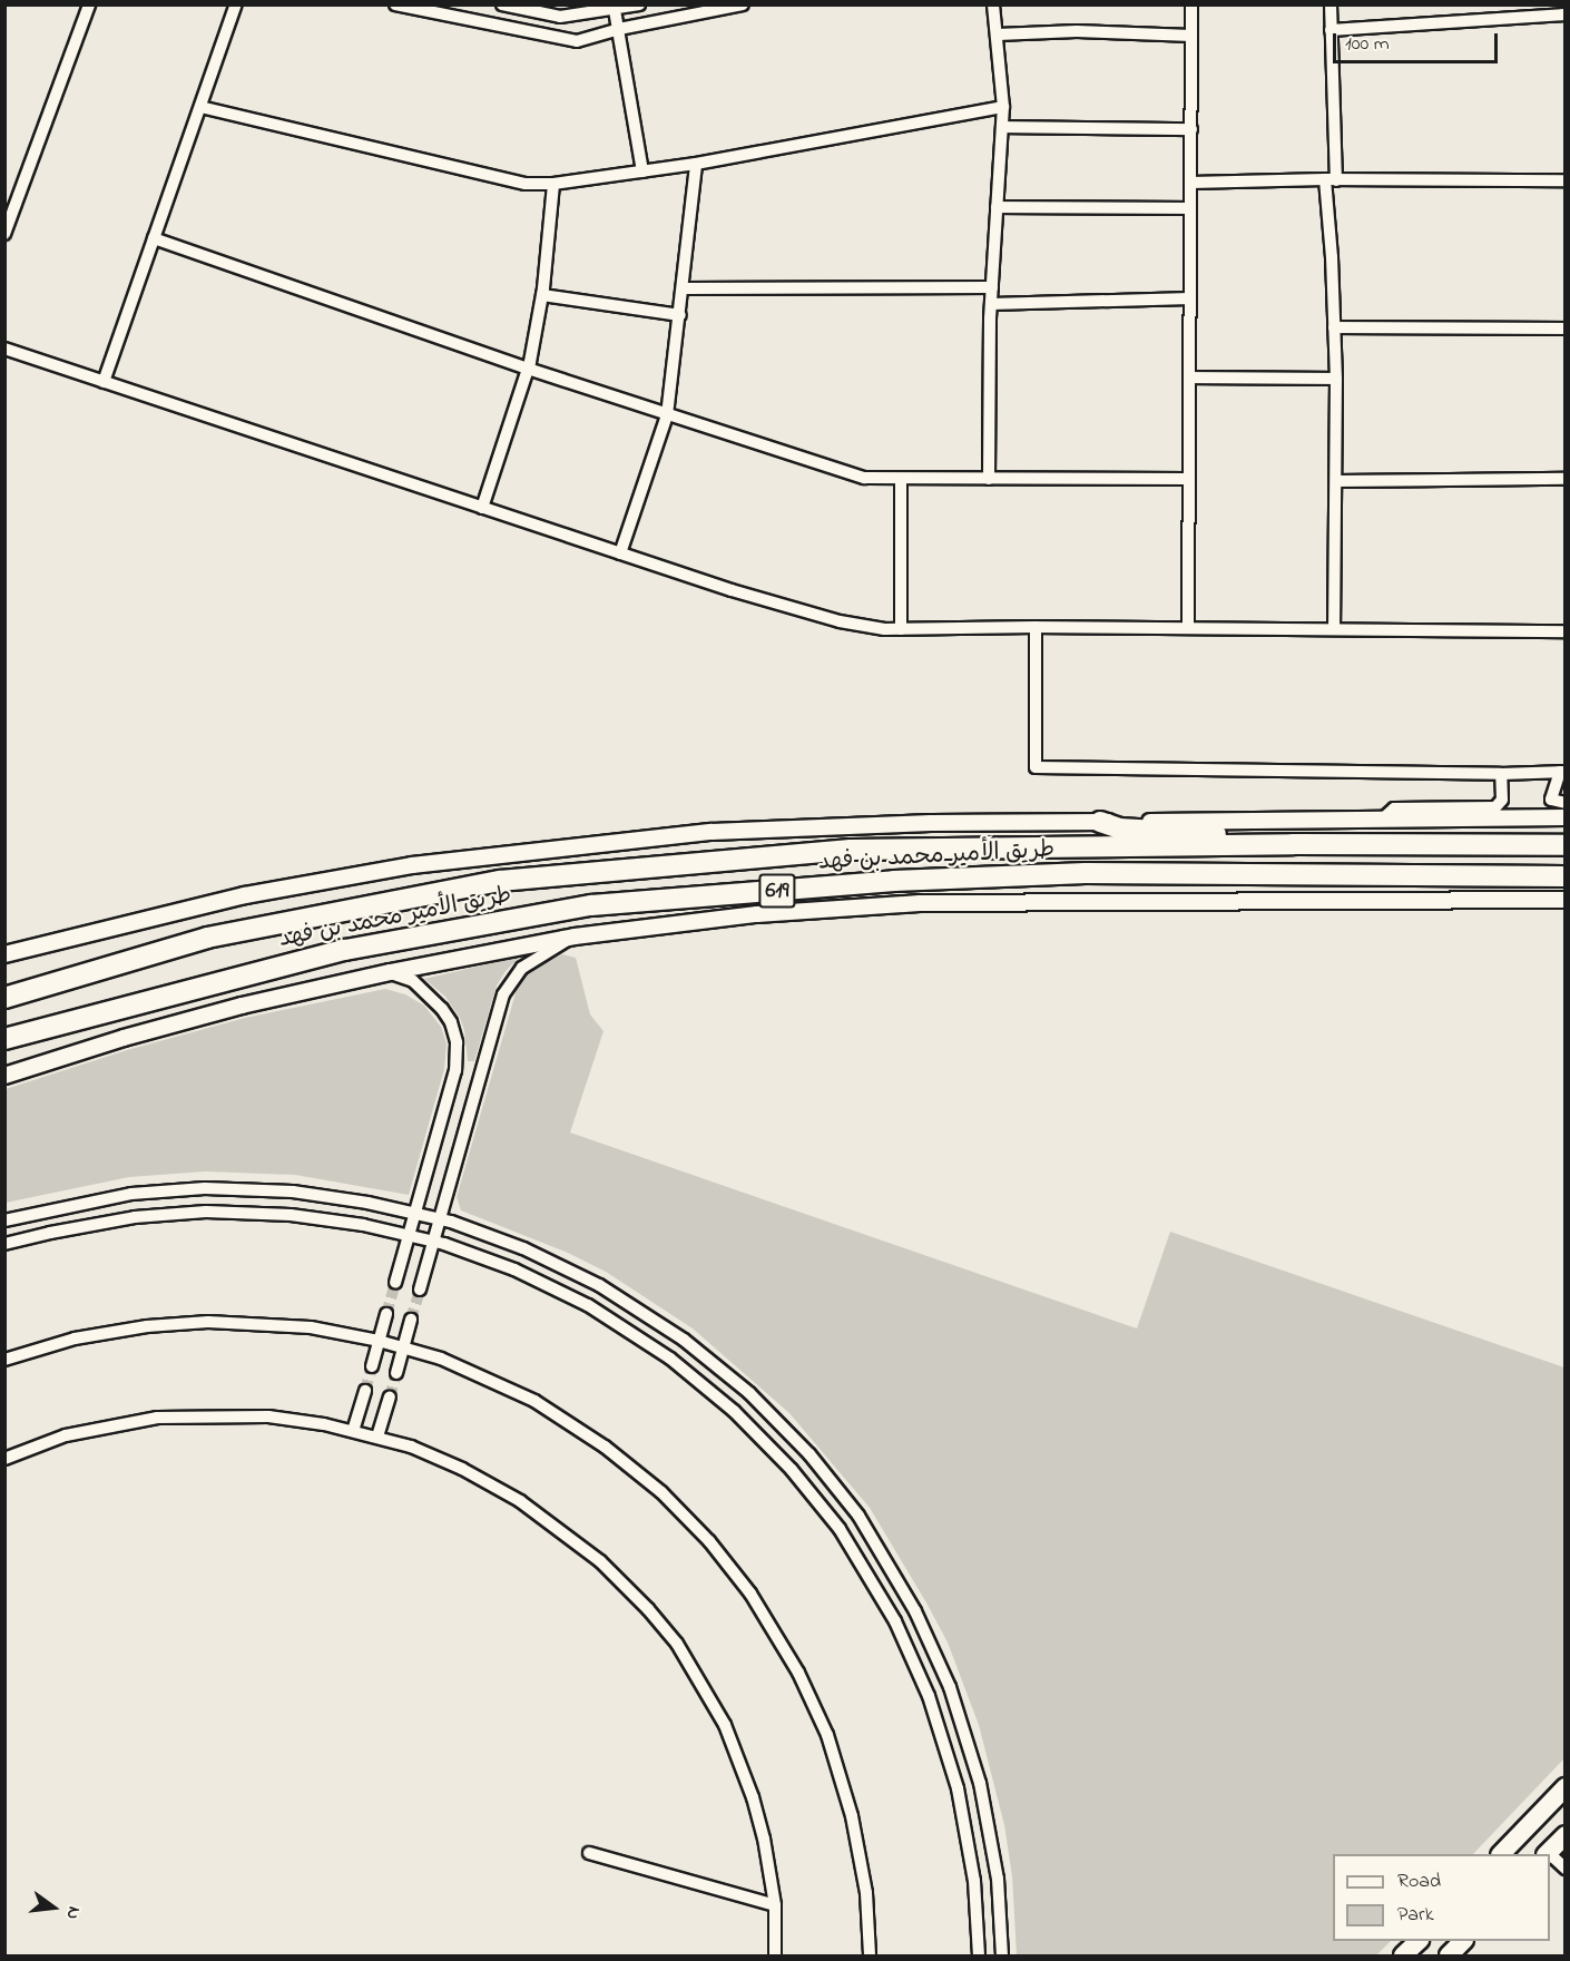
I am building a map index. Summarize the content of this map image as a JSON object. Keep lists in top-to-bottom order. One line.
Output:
{"streets":{"highway":["طريق الأمير محمد بن فهد","619"]},"legend":["Road","Park"],"scale_bar":"100 m","north":"right"}
